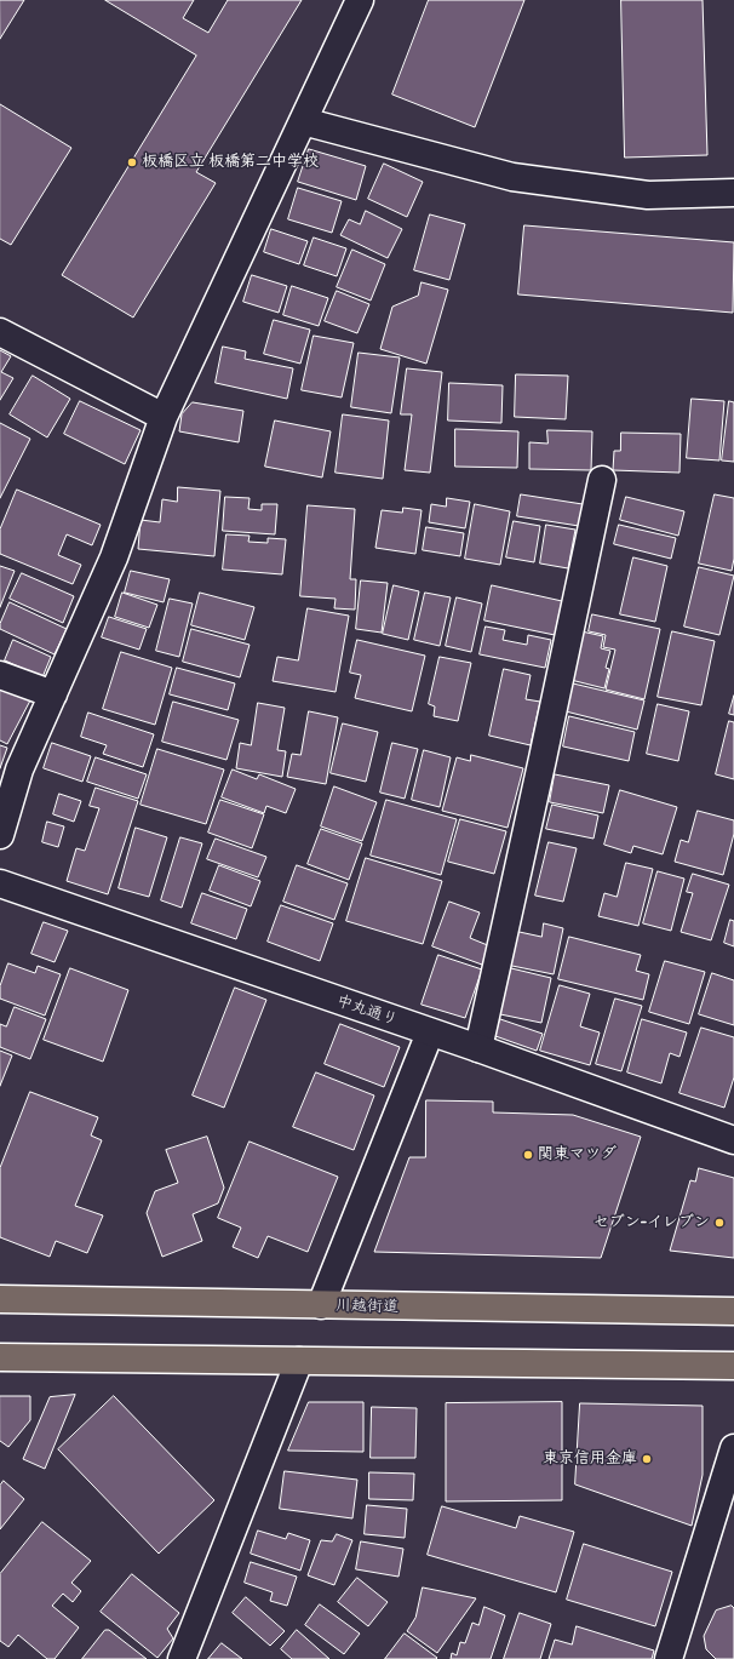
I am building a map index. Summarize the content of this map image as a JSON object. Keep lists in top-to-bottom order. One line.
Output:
{"streets":{"highway":["川越街道"],"street":["中丸通り"]},"places":["板橋区立 板橋第二中学校","関東マツダ","セブン-イレブン","東京信用金庫"]}
